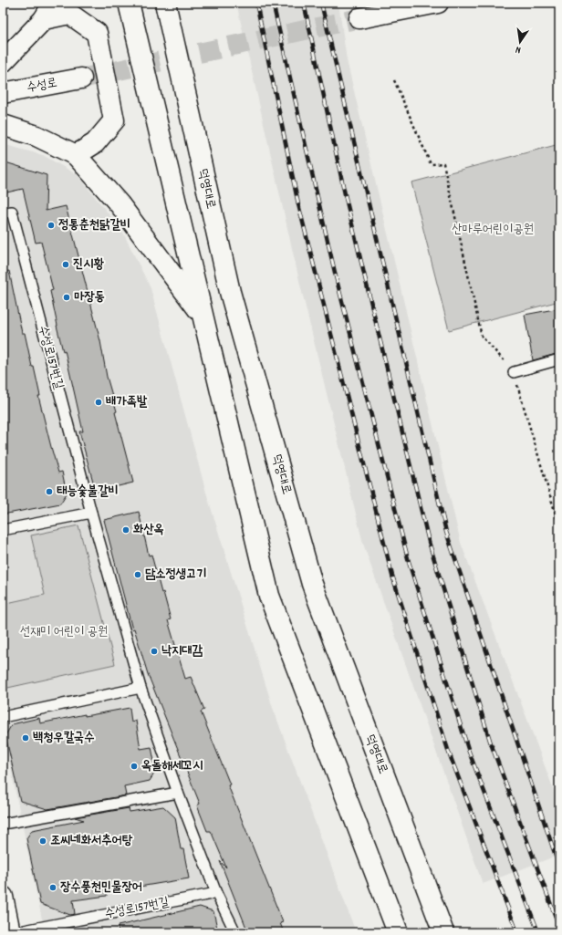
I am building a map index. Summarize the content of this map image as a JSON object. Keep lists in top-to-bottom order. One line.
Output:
{"streets":{"main road":["수성로","덕영대로"],"lane":["수성로157번길"]},"parks":["산마루어린이공원","선재미 어린이 공원"],"places":["정통춘천닭갈비","진시황","마장동","배가족발","태능숯불갈비","화산옥","담소정생고기","낙지대감","백청우칼국수","옥돌해세꼬시","조씨네화서추어탕","장수풍천민물장어"],"north":"bottom"}
